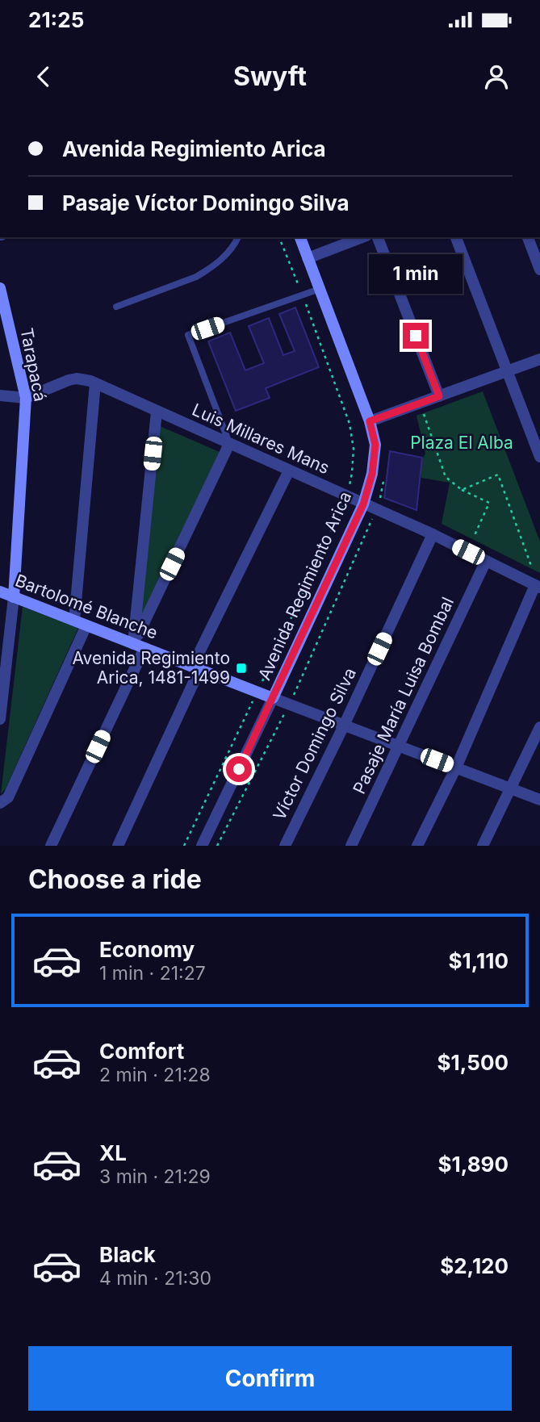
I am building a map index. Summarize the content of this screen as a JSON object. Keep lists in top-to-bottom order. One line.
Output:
{"streets":{"street":["Tarapacá","Luis Millares Mans","Avenida Regimiento Arica","Bartolomé Blanche","Pasaje María Luisa Bombal","Víctor Domingo Silva"]},"crossings":[["Tarapacá","Luis Millares Mans"],["Tarapacá","Bartolomé Blanche"],["Luis Millares Mans","Avenida Regimiento Arica"],["Luis Millares Mans","Pasaje María Luisa Bombal"],["Luis Millares Mans","Víctor Domingo Silva"],["Avenida Regimiento Arica","Bartolomé Blanche"],["Bartolomé Blanche","Pasaje María Luisa Bombal"],["Bartolomé Blanche","Víctor Domingo Silva"]],"parks":["Plaza El Alba"],"places":{"transit":["Avenida Regimiento Arica, 1481-1499"]},"page":{"status":"21:25","header":"Swyft","banner":["Avenida Regimiento Arica","Pasaje Víctor Domingo Silva"],"bubble":"1 min","heading":"Choose a ride","list":[{"name":"Economy","note":"1 min · 21:27","value":"$1,110"},{"name":"Comfort","note":"2 min · 21:28","value":"$1,500"},{"name":"XL","note":"3 min · 21:29","value":"$1,890"},{"name":"Black","note":"4 min · 21:30","value":"$2,120"}],"buttons":"Confirm"}}
